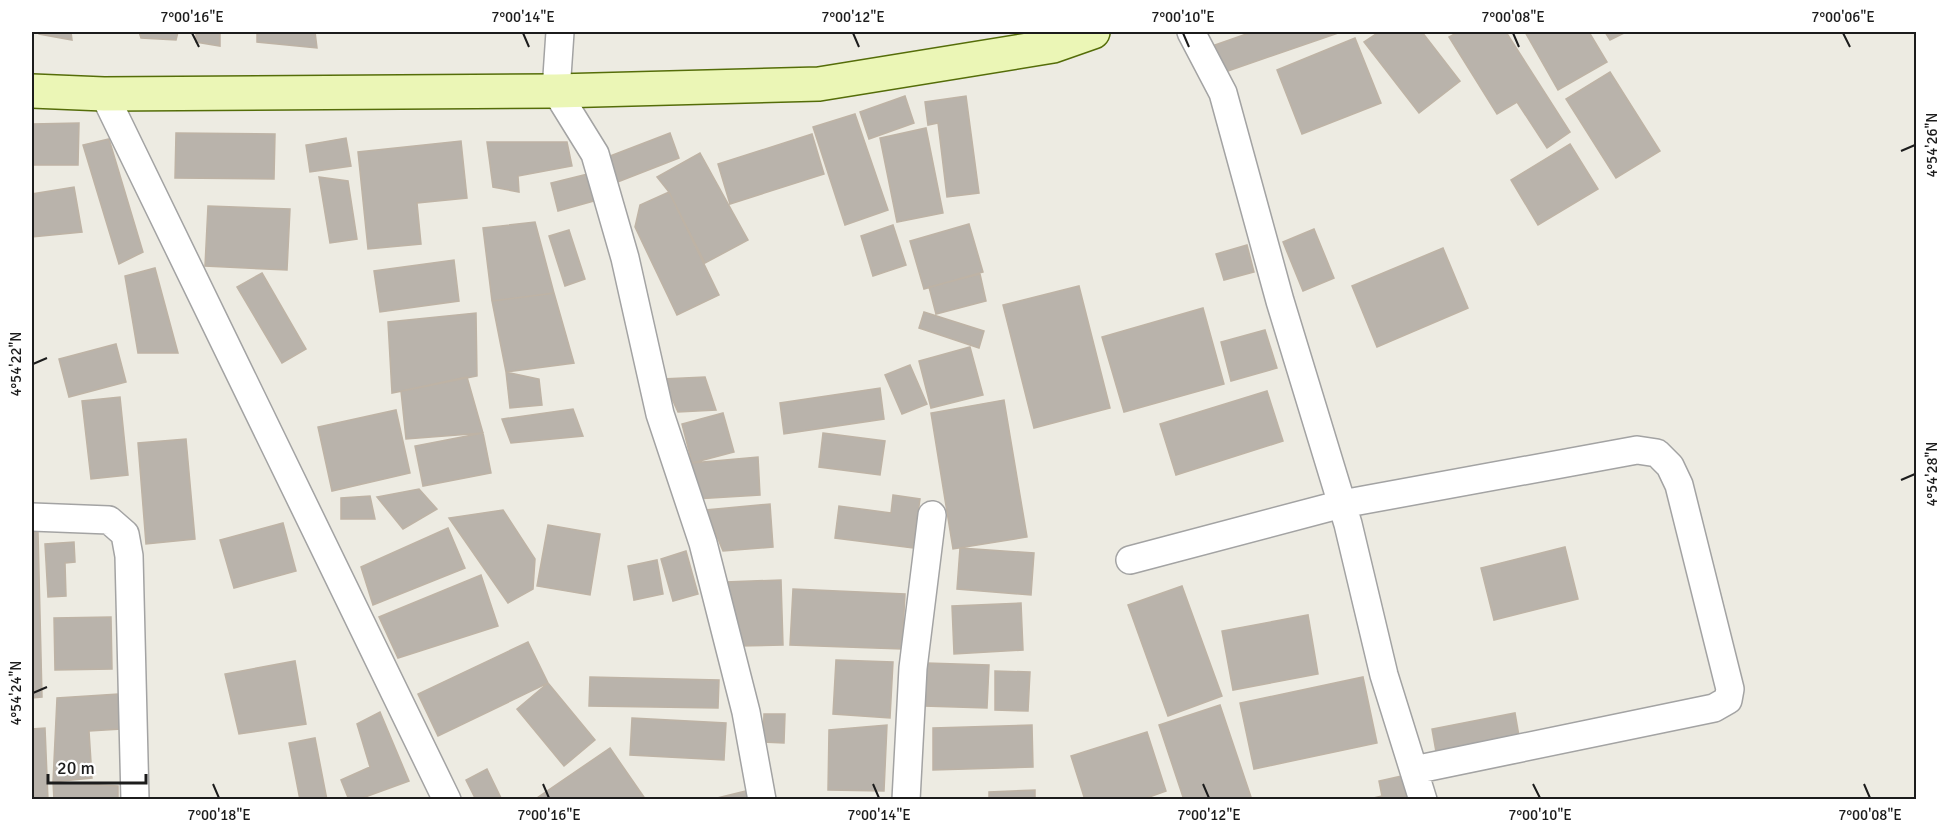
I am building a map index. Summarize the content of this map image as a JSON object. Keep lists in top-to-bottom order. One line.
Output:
{"scale_bar":"20 m","coordinates":["7°00'16\"E","7°00'14\"E","7°00'12\"E","7°00'10\"E","7°00'08\"E","7°00'06\"E","4°54'26\"N","4°54'22\"N","4°54'28\"N","4°54'24\"N","7°00'18\"E"]}
